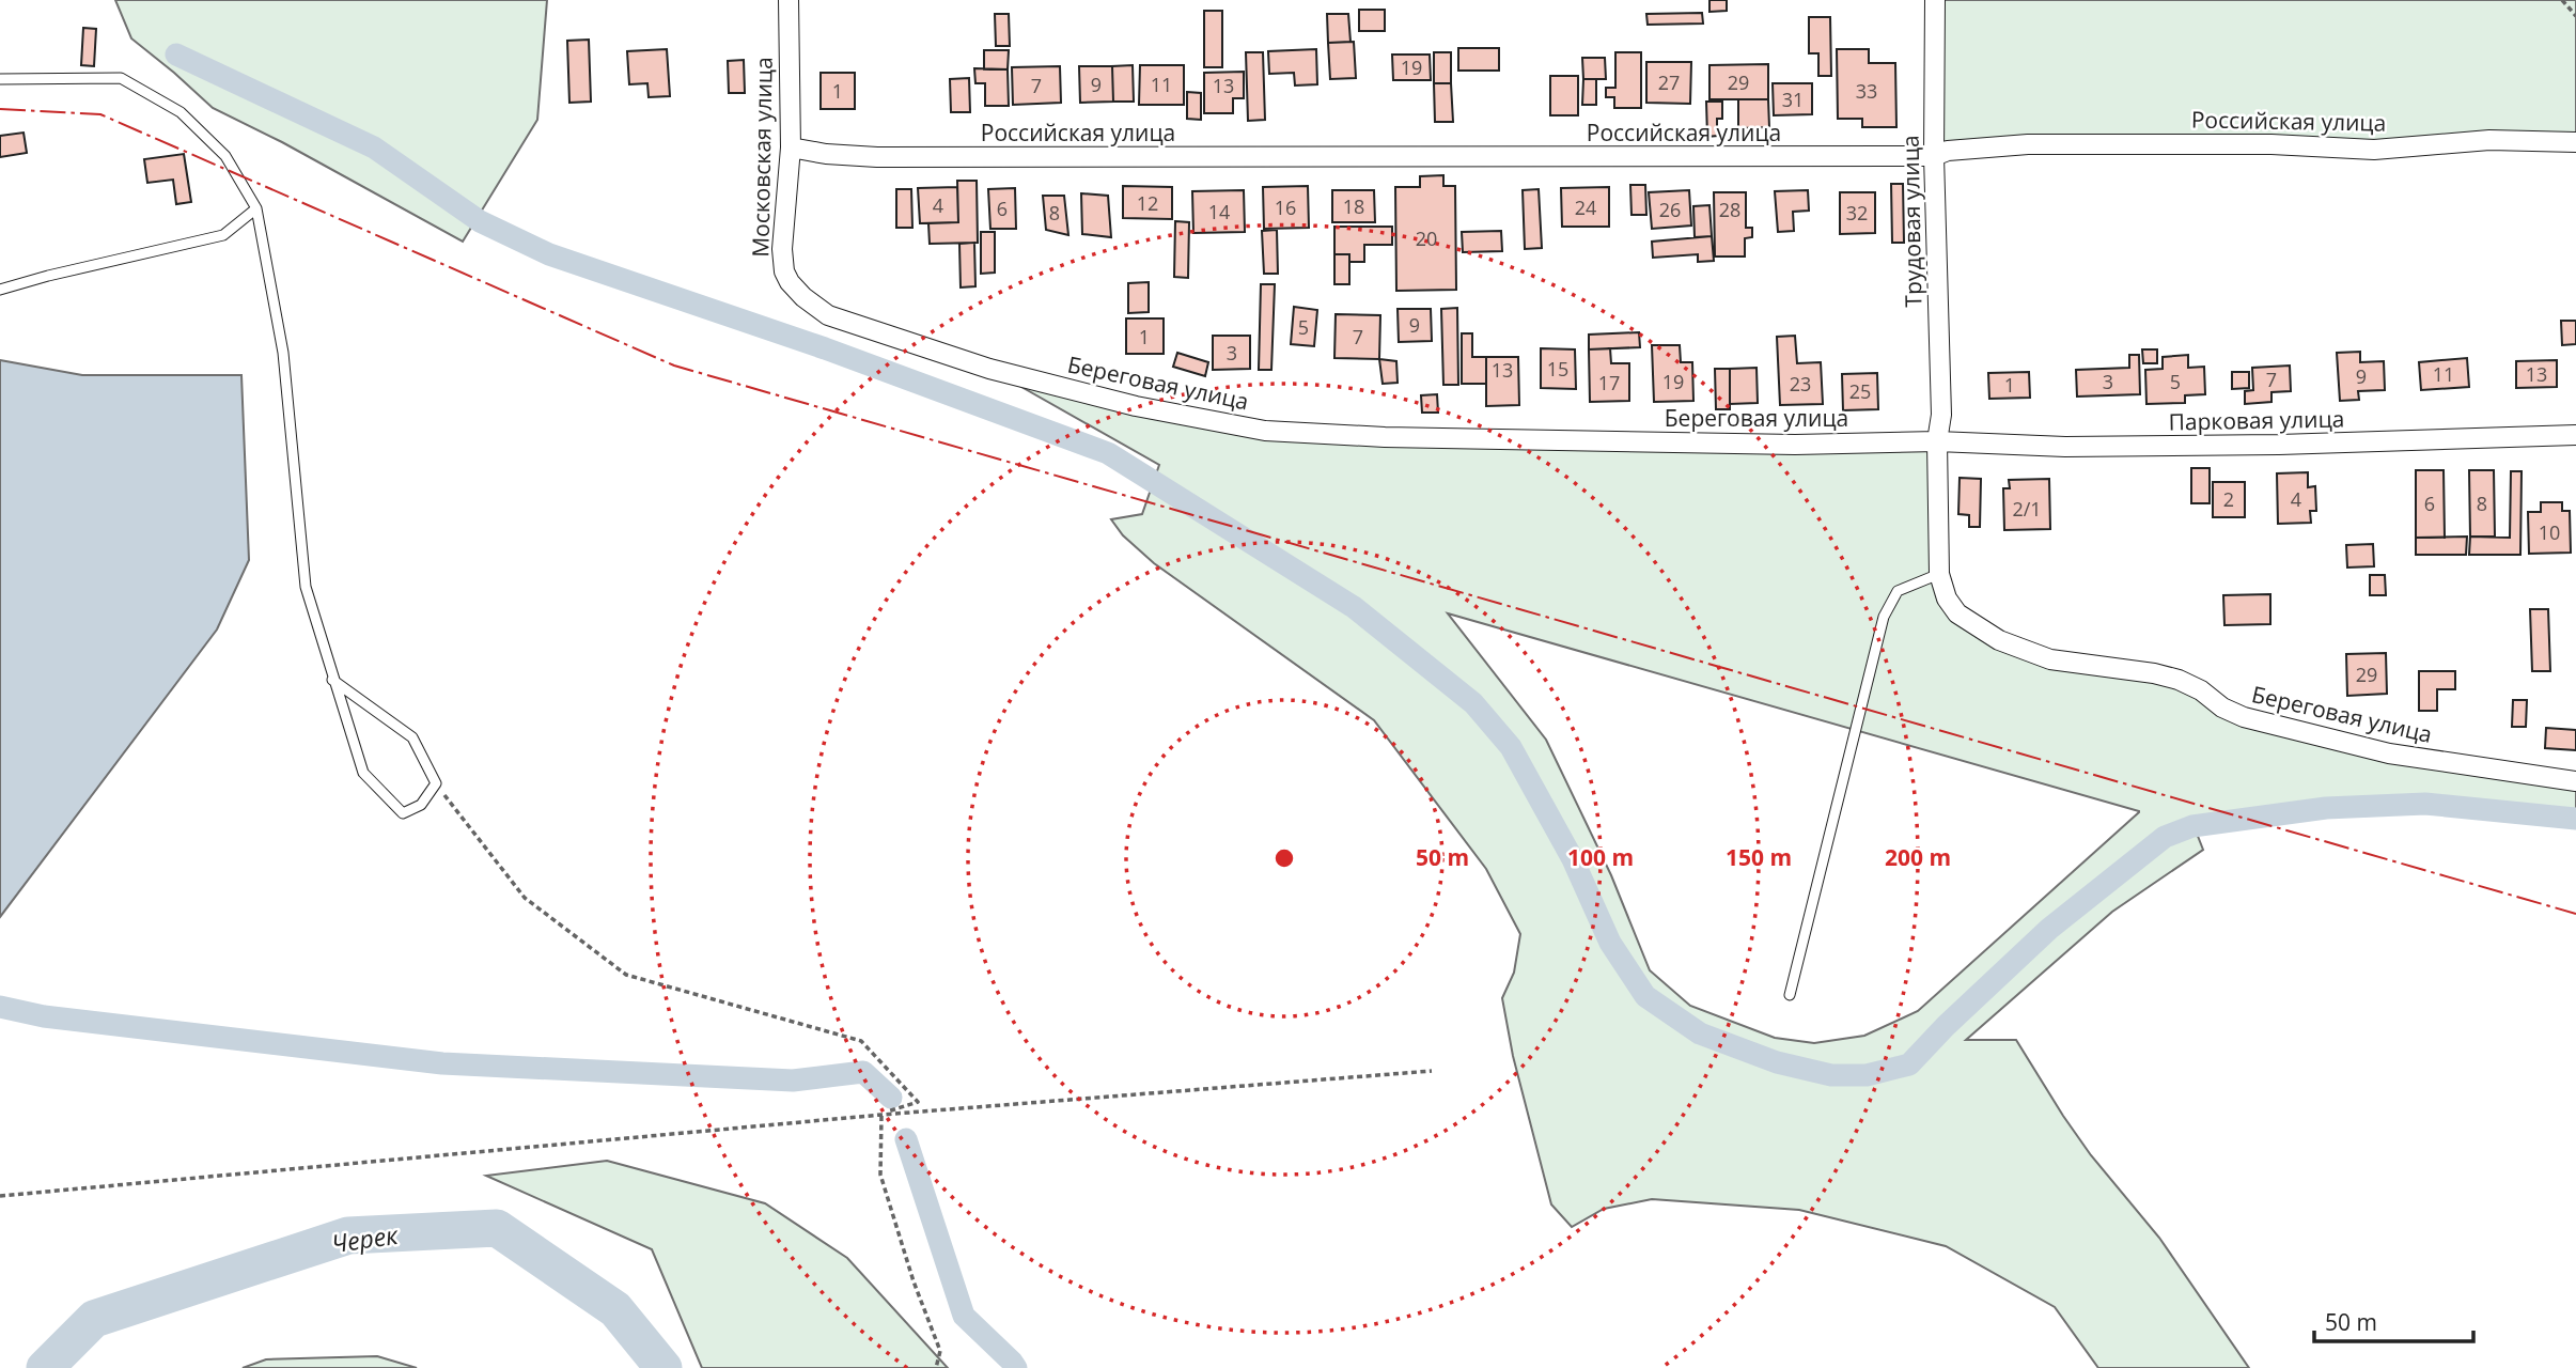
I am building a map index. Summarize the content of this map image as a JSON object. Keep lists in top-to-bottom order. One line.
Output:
{"streets":{"street":["Российская улица","Московская улица","Трудовая улица","Береговая улица","Парковая улица"]},"crossings":[["Российская улица","Московская улица"],["Российская улица","Трудовая улица"],["Московская улица","Береговая улица"],["Трудовая улица","Береговая улица"],["Трудовая улица","Парковая улица"],["Береговая улица","Парковая улица"]],"water":["Черек"],"house_numbers":["19","27","29","9","11","7","13","1","33","31","12","4","18","16","24","6","26","28","14","8","32","20","9","5","1","7","3","15","13","11","13","9","7","19","3","5","17","23","1","25","2","4","6","8","2/1","10","29"],"scale_bar":"50 m","rings":["50 m","100 m","150 m","200 m"]}
